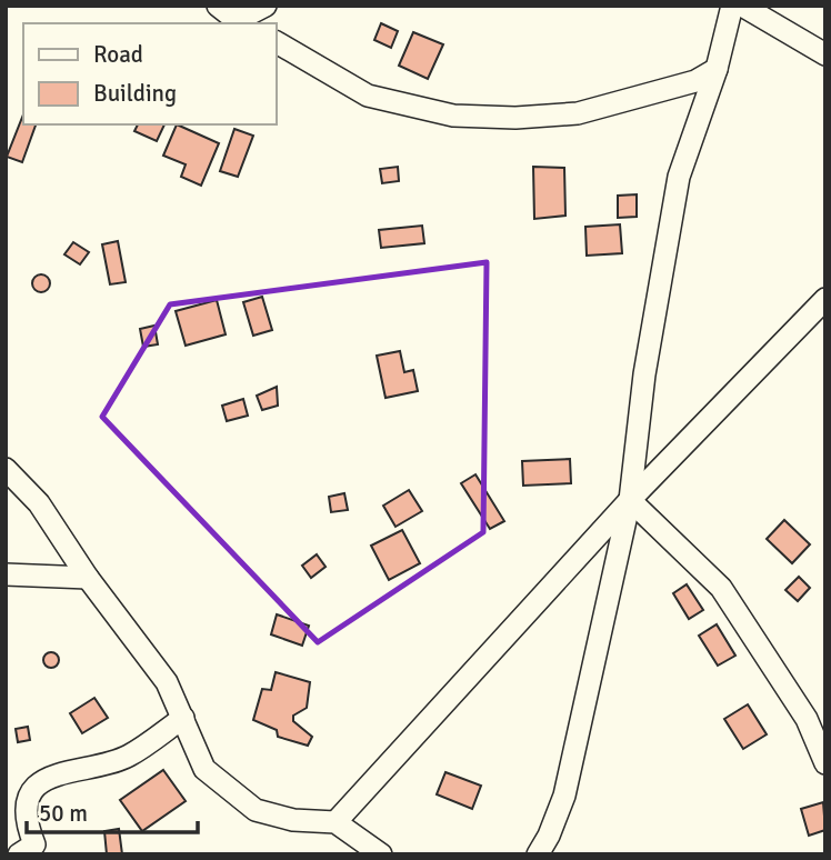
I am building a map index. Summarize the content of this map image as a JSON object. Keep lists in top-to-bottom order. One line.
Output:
{"legend":["Road","Building"],"scale_bar":"50 m"}
